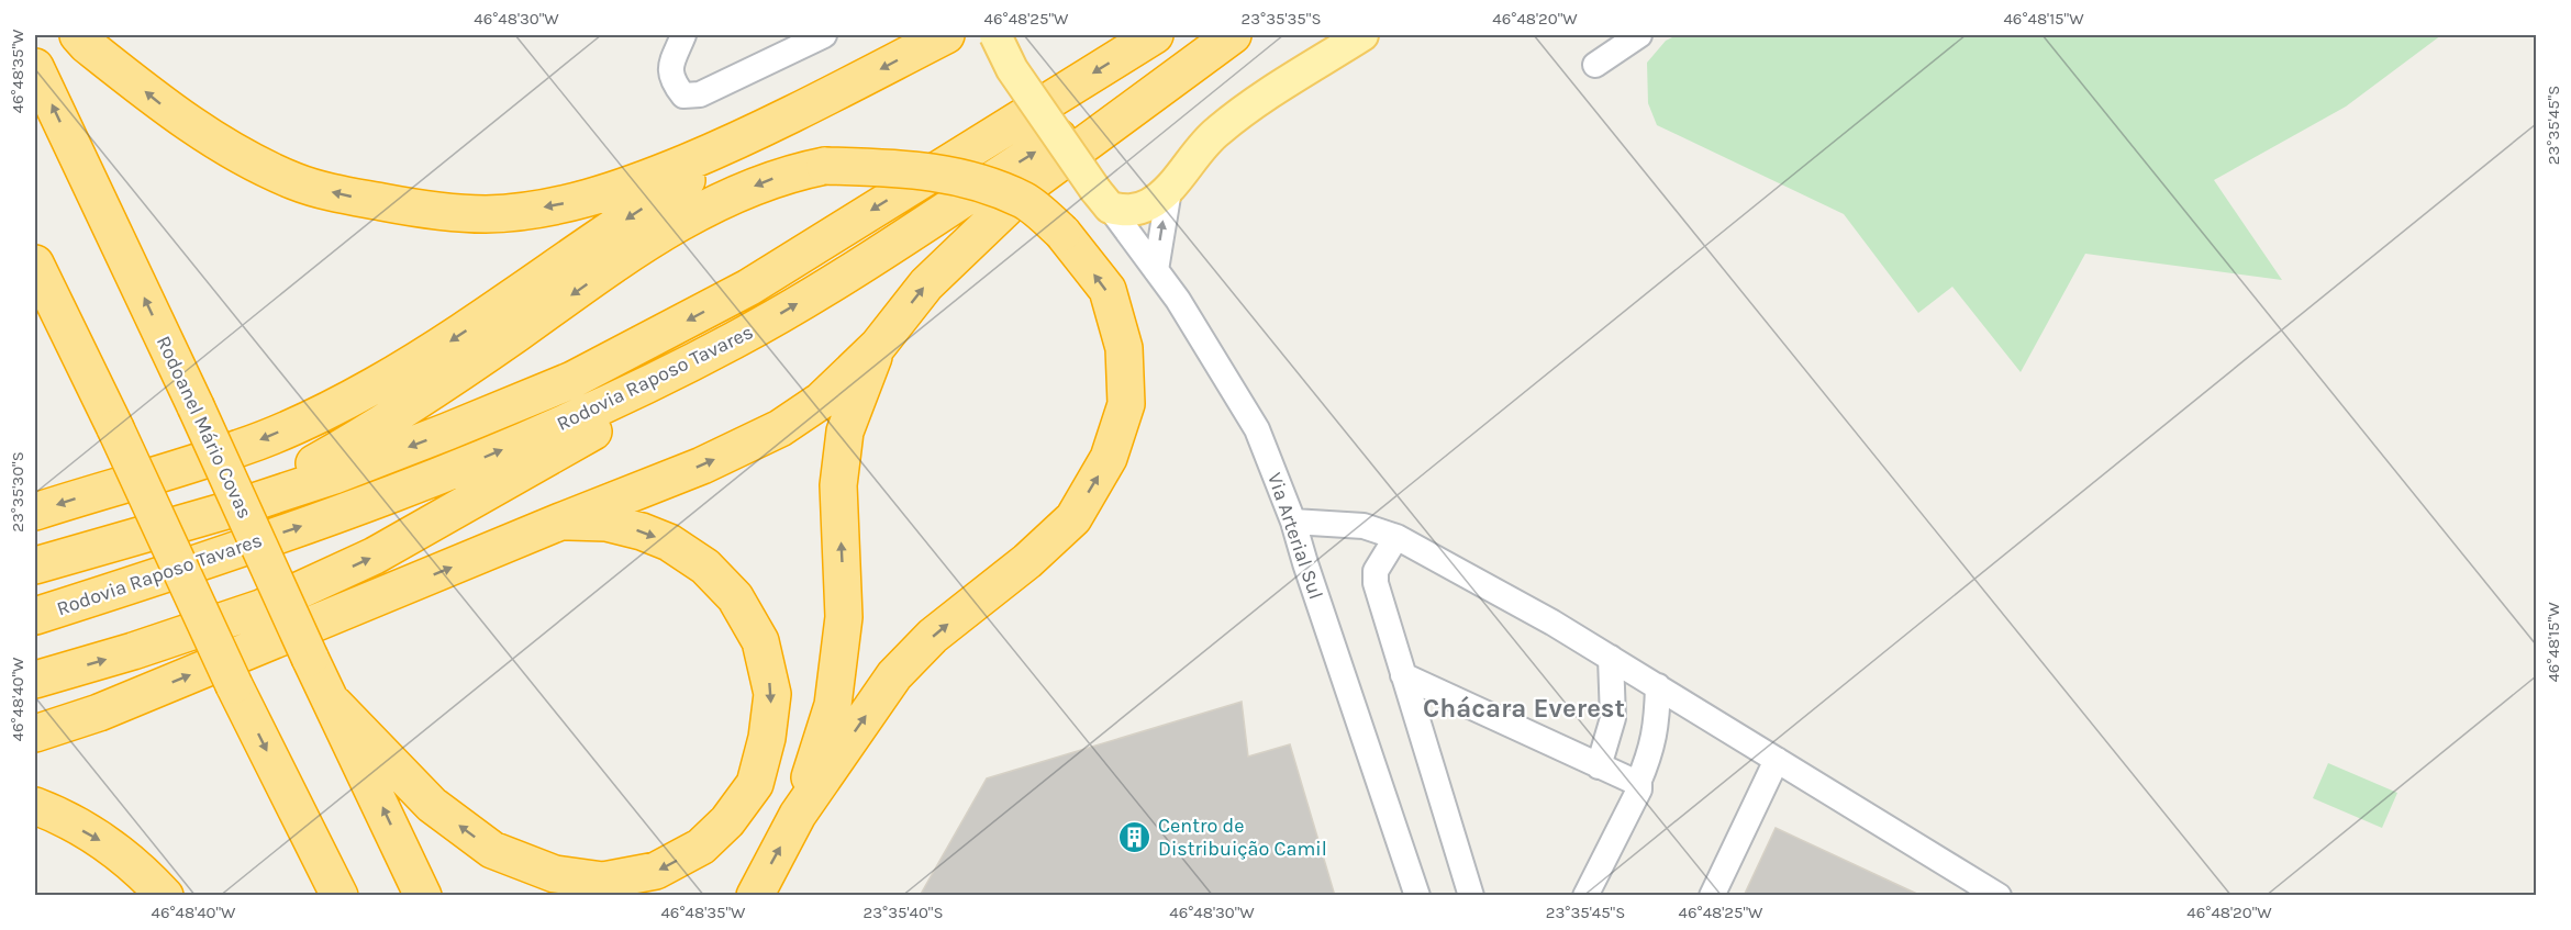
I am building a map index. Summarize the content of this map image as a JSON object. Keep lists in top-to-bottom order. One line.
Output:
{"streets":{"highway":["Rodovia Raposo Tavares","Rodoanel Mário Covas"],"street":["Via Arterial Sul"]},"districts":["Chácara Everest"],"places":{"building":["Centro de Distribuição Camil"]},"coordinates":["46°48'30\"W","46°48'25\"W","23°35'35\"S","46°48'20\"W","46°48'15\"W","46°48'35\"W","23°35'45\"S","23°35'30\"S","46°48'40\"W","23°35'40\"S"]}
